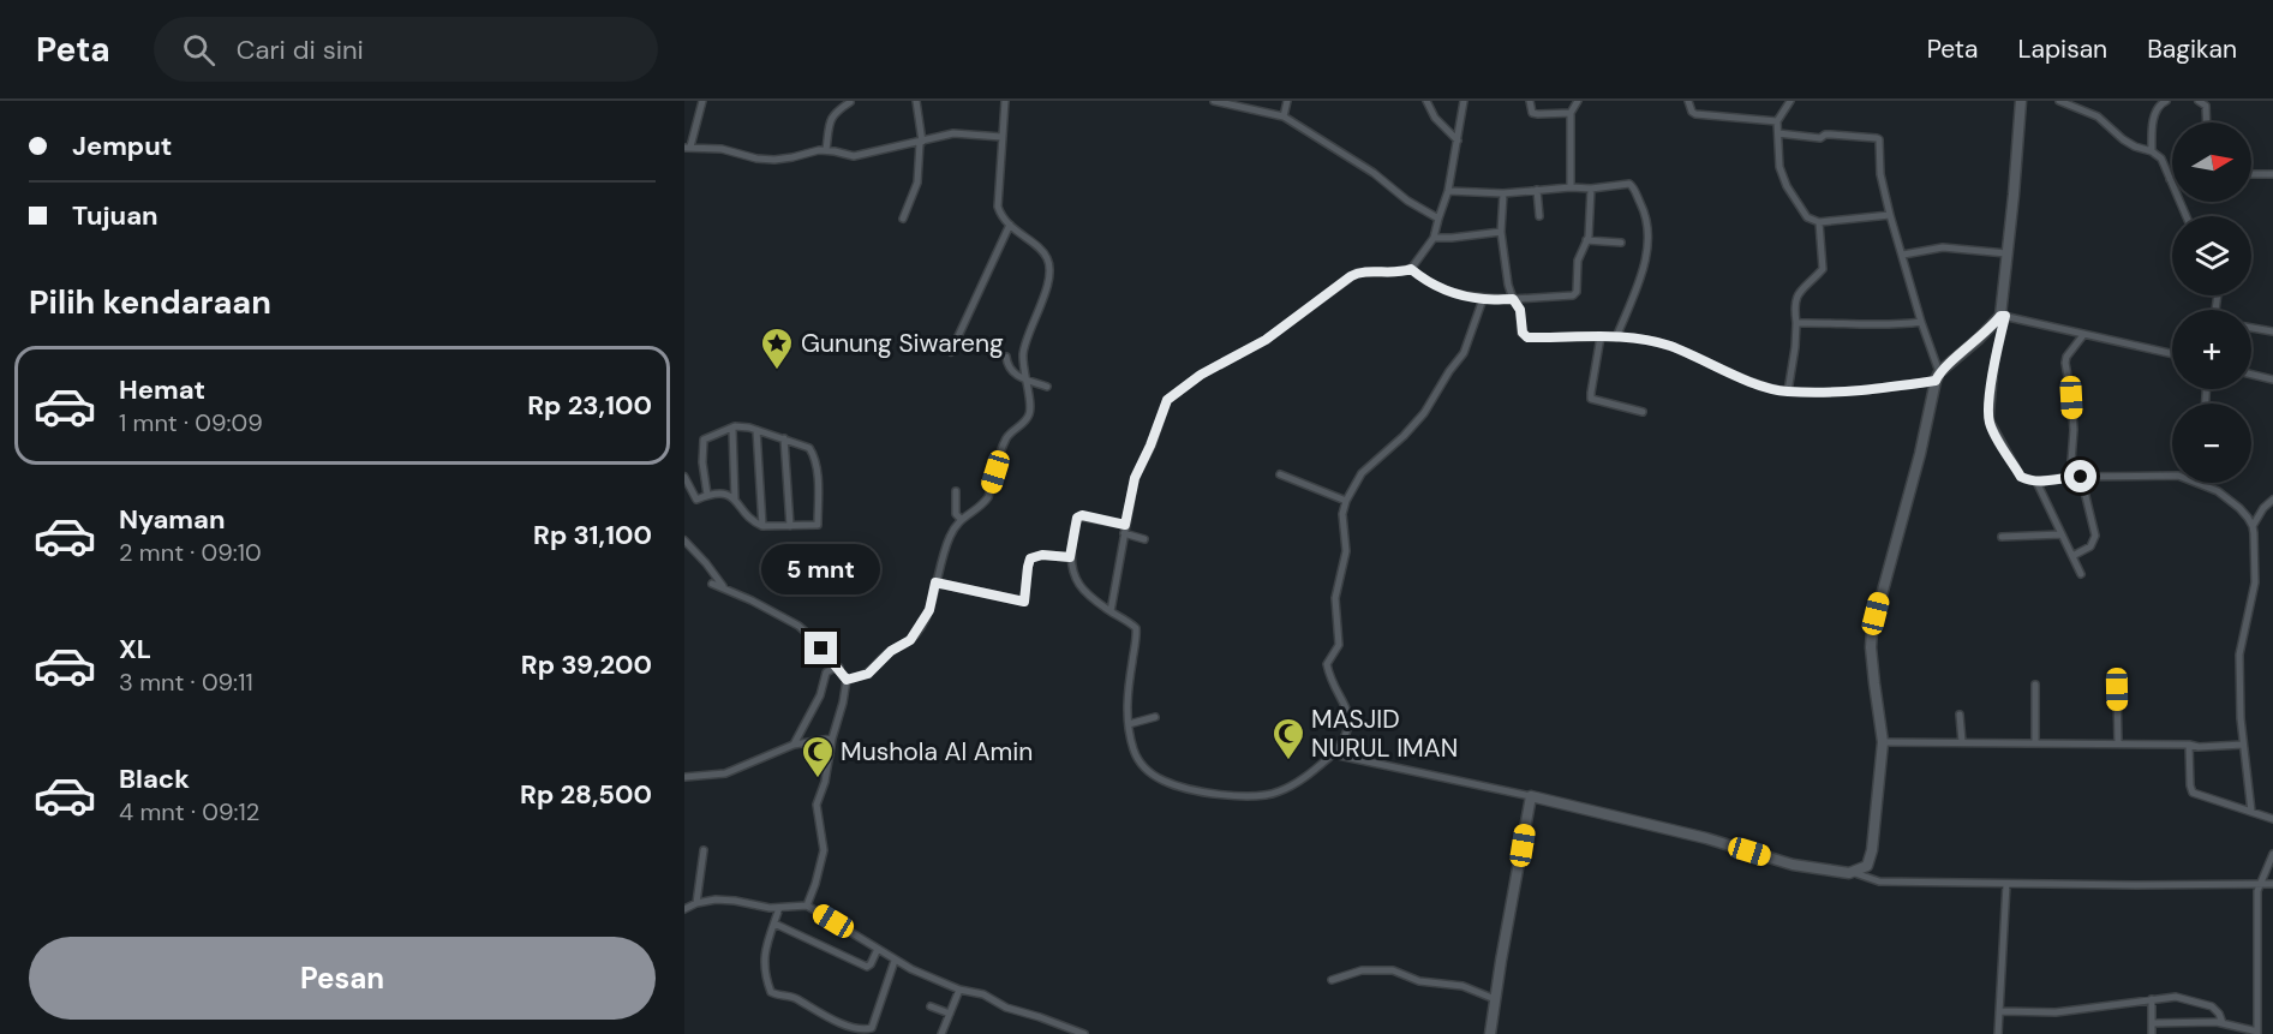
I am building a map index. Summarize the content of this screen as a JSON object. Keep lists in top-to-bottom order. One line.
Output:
{"places":{"place":["Gunung Siwareng"],"mosque":["MASJID NURUL IMAN","Mushola Al Amin"]},"north":"right","page":{"header":"Peta","search":"Cari di sini","nav":["Peta","Lapisan","Bagikan"],"banner":["Jemput","Tujuan"],"map_buttons":["+","−"],"heading":"Pilih kendaraan","list":[{"name":"Hemat","note":"1 mnt · 09:09","value":"Rp 23,100"},{"name":"Nyaman","note":"2 mnt · 09:10","value":"Rp 31,100"},{"name":"XL","note":"3 mnt · 09:11","value":"Rp 39,200"},{"name":"Black","note":"4 mnt · 09:12","value":"Rp 28,500"}],"bubble":"5 mnt","buttons":"Pesan"}}
